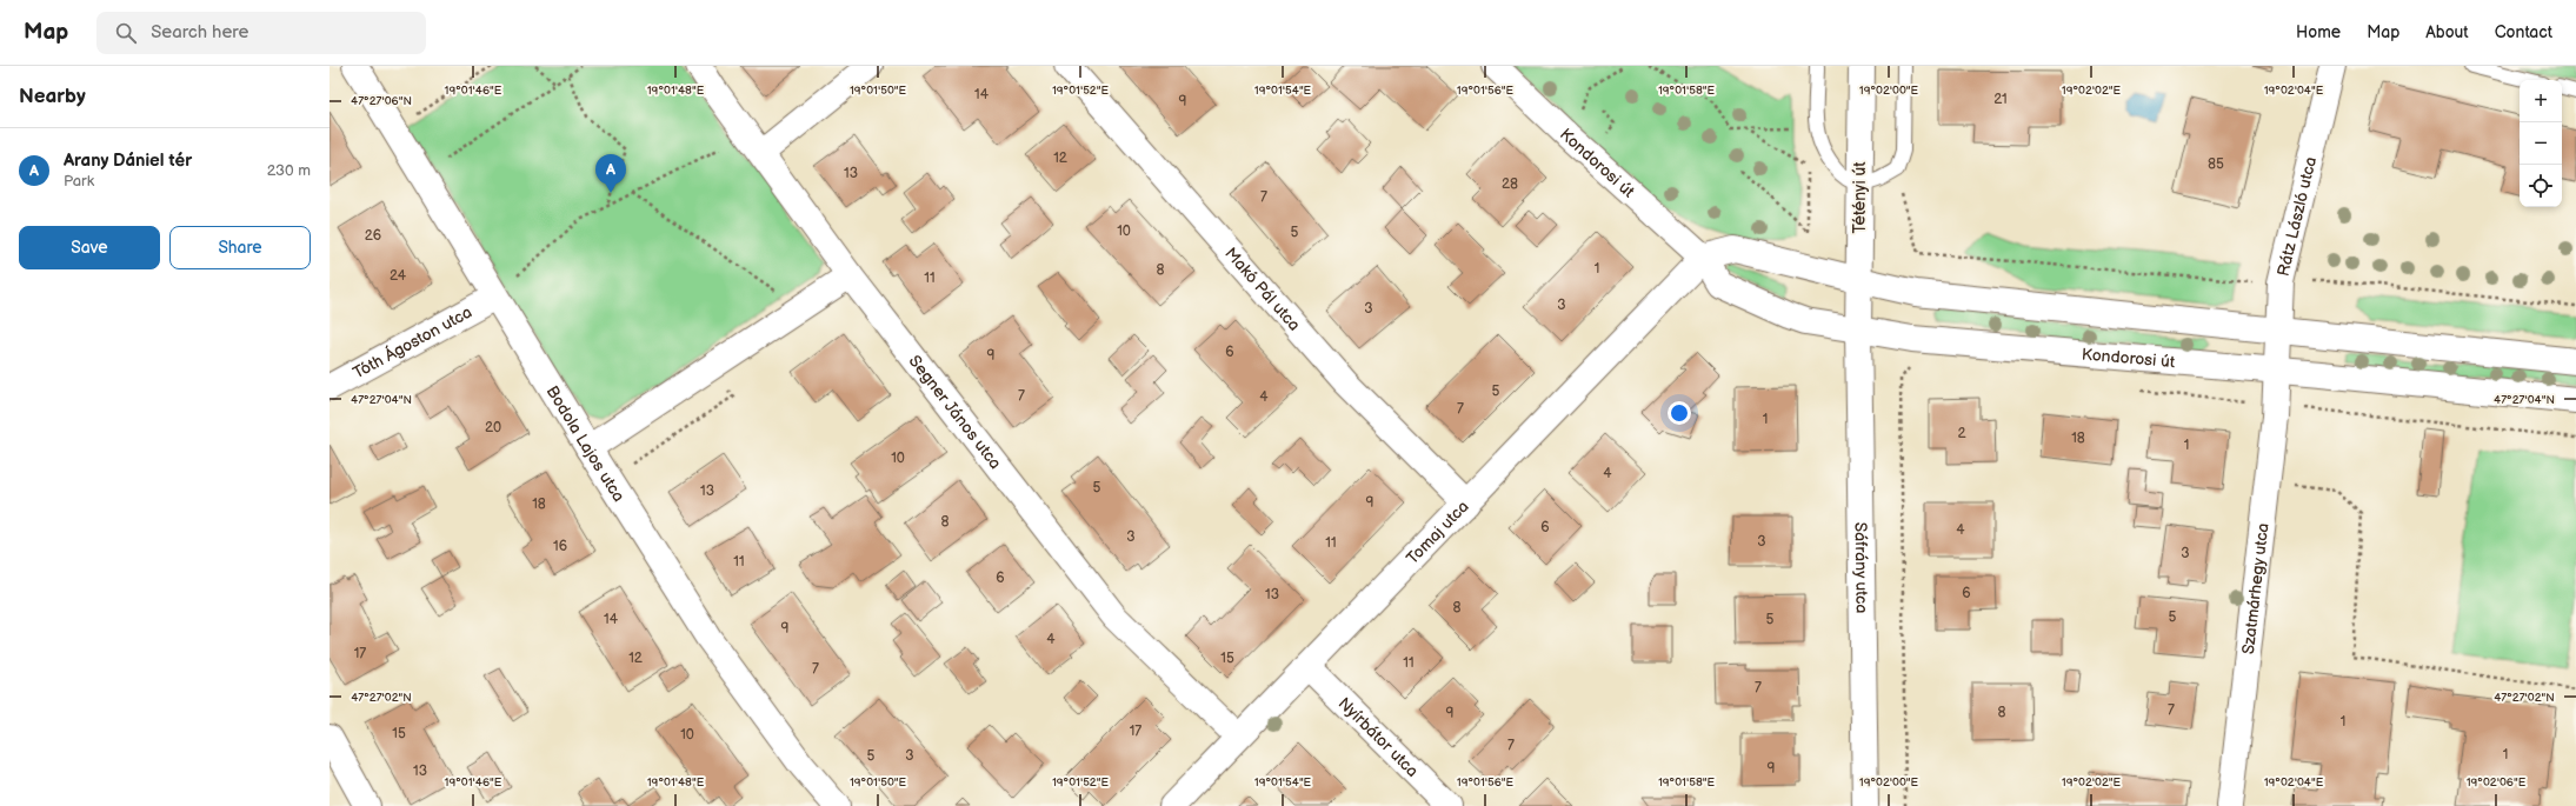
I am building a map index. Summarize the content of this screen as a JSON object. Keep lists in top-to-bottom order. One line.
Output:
{"streets":{"street":["Kondorosi út","Tétényi út","Rátz László utca","Makó Pál utca","Tóth Ágoston utca","Segner János utca","Bodola Lajos utca","Tomaj utca","Sáfrány utca","Szatmárhegy utca","Nyírbátor utca"]},"crossings":[["Kondorosi út","Tétényi út"],["Kondorosi út","Rátz László utca"],["Kondorosi út","Tomaj utca"],["Kondorosi út","Sáfrány utca"],["Kondorosi út","Szatmárhegy utca"],["Tétényi út","Sáfrány utca"],["Rátz László utca","Szatmárhegy utca"],["Makó Pál utca","Tomaj utca"],["Tóth Ágoston utca","Bodola Lajos utca"],["Segner János utca","Tomaj utca"],["Tomaj utca","Nyírbátor utca"]],"house_numbers":["14","21","9","12","85","13","28","7","10","5","26","1","8","24","11","3","3","6","9","5","7","4","7","1","20","2","18","1","10","4","5","13","9","18","8","6","4","3","3","11","16","3","11","6","6","13","8","5","14","5","9","4","17","12","15","11","7","7","7","8","9","1","17","15","10","7","1","5","3","9","13"],"page":{"header":"Map","search":"Search here","nav":["Home","Map","About","Contact"],"heading":"Nearby","map_buttons":["+","−"],"list":[{"mark":"A","name":"Arany Dániel tér","note":"Park","value":"230 m"}],"pins":"A","buttons":["Save","Share"]},"coordinates":["19°01'46\"E","19°01'48\"E","19°01'50\"E","19°01'52\"E","19°01'54\"E","19°01'56\"E","19°01'58\"E","19°02'00\"E","19°02'02\"E","19°02'04\"E","47°27'06\"N","47°27'04\"N","47°27'02\"N","19°02'06\"E"]}
